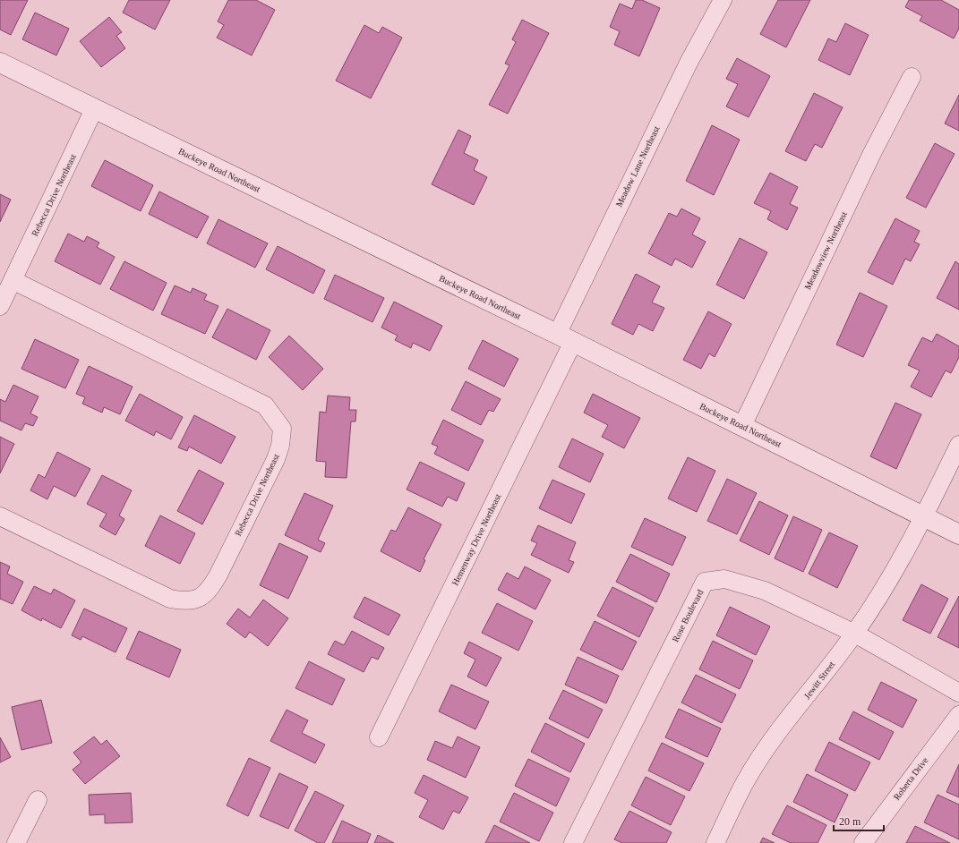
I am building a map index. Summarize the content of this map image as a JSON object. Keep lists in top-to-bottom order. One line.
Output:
{"streets":{"street":["Meadow Lane Northeast","Buckeye Road Northeast","Rebecca Drive Northeast","Meadowview Northeast","Hemenway Drive Northeast","Rose Boulevard","Jewitt Street","Roberta Drive"]},"crossings":[["Meadow Lane Northeast","Buckeye Road Northeast"],["Meadow Lane Northeast","Hemenway Drive Northeast"],["Buckeye Road Northeast","Rebecca Drive Northeast"],["Buckeye Road Northeast","Meadowview Northeast"],["Buckeye Road Northeast","Hemenway Drive Northeast"],["Buckeye Road Northeast","Jewitt Street"],["Rose Boulevard","Jewitt Street"]],"scale_bar":"20 m"}
